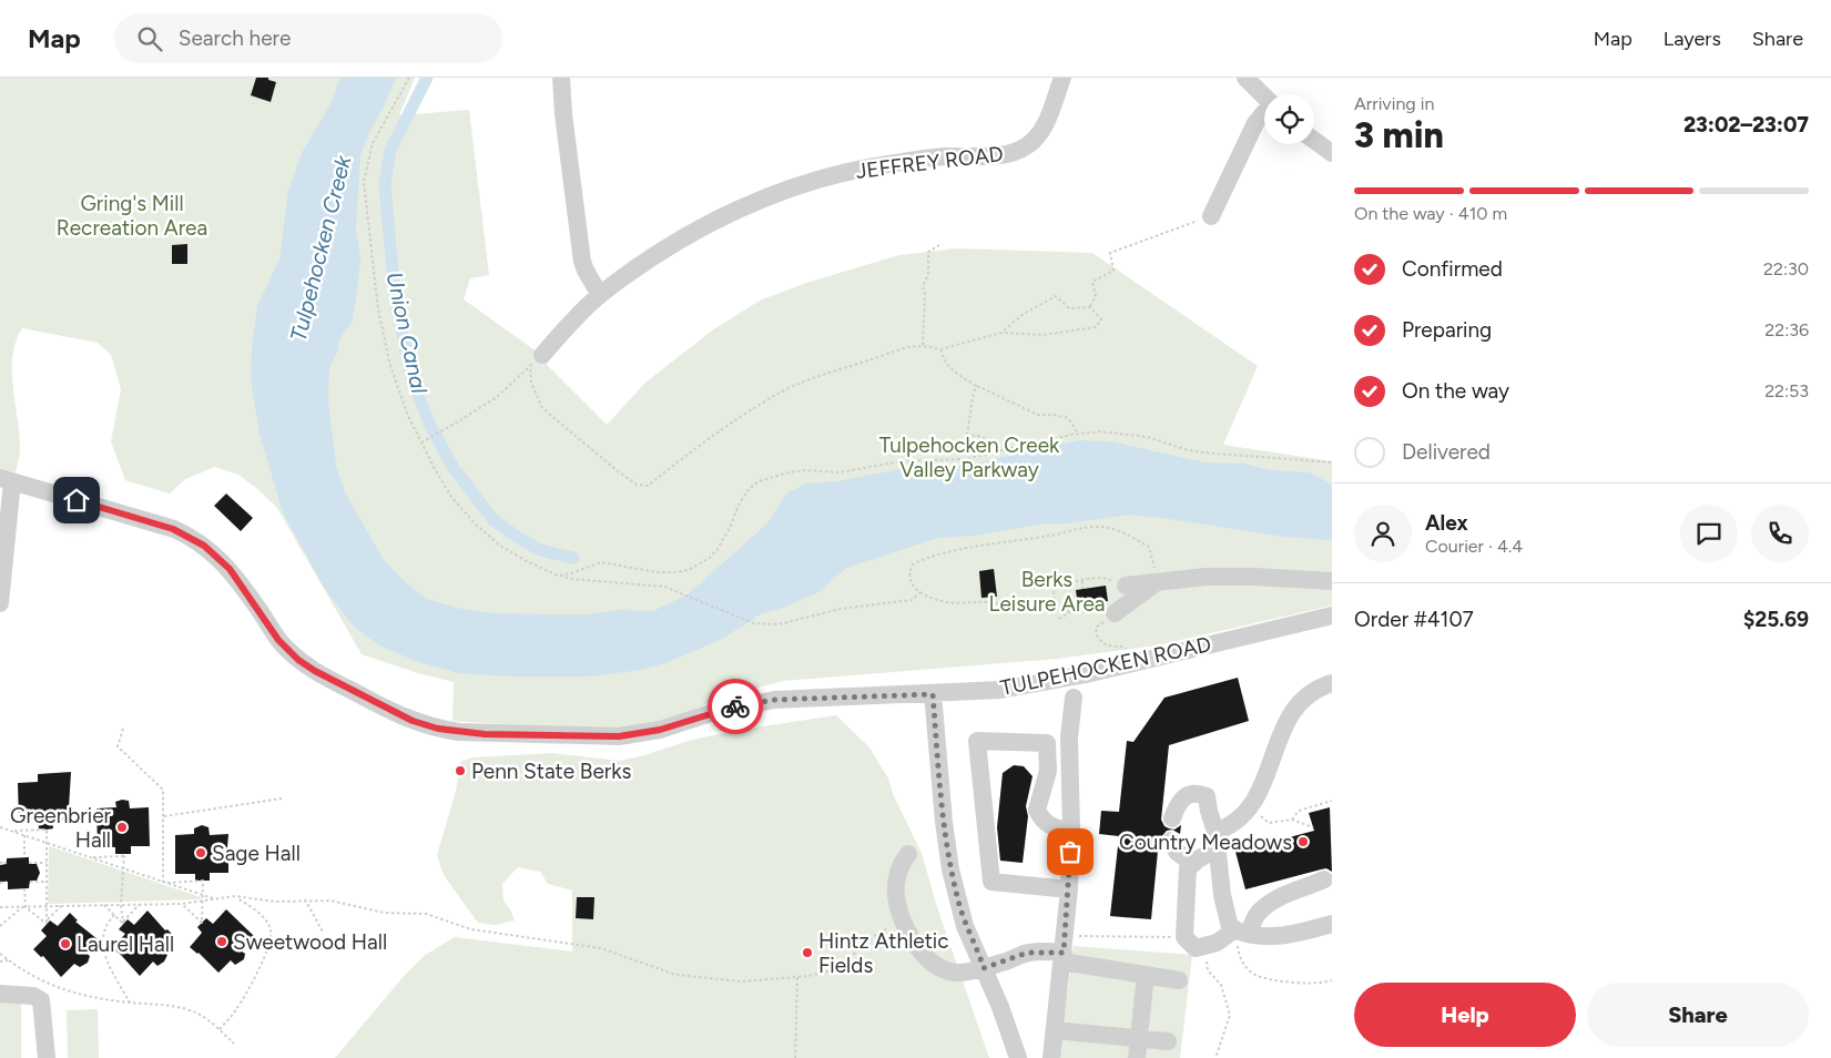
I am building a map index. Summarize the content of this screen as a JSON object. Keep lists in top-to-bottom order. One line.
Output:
{"streets":{"street":["JEFFREY ROAD","TULPEHOCKEN ROAD"]},"water":["Tulpehocken Creek","Union Canal"],"parks":["Gring's Mill Recreation Area","Tulpehocken Creek Valley Parkway","Berks Leisure Area"],"places":["Penn State Berks","Greenbrier Hall","Country Meadows","Sage Hall","Sweetwood Hall","Laurel Hall","Hintz Athletic Fields"],"page":{"header":"Map","search":"Search here","nav":["Map","Layers","Share"],"heading":["3 min","Arriving in","23:02–23:07"],"panel":["Alex","Courier · 4.4","Order #4107","$25.69"],"bar":"On the way · 410 m","list":[["Confirmed","22:30"],["Preparing","22:36"],["On the way","22:53"],"Delivered"],"buttons":["Help","Share"]}}
